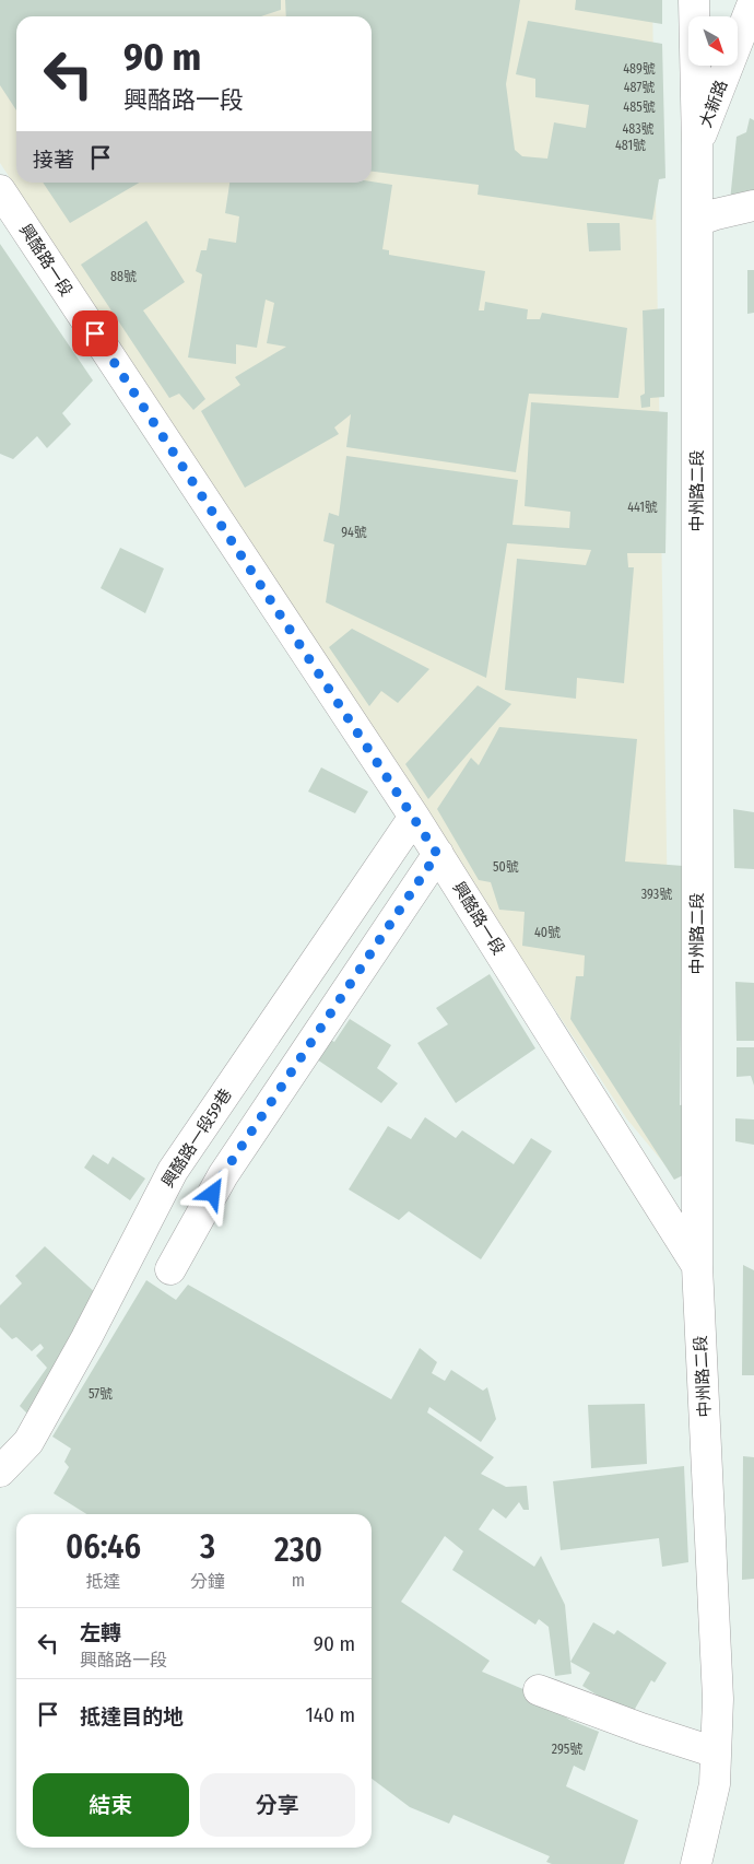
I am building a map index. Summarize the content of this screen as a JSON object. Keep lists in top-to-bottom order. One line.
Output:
{"streets":{"street":["大新路","興酪路一段","中州路二段","興酪路一段59巷"]},"crossings":[["大新路","中州路二段"],["興酪路一段","中州路二段"],["興酪路一段","興酪路一段59巷"]],"house_numbers":["489號","487號","485號","483號","481號","88號","441號","94號","50號","393號","40號","57號","295號"],"north":"bottom right","page":{"turn":["90 m","興酪路一段"],"then":"接著","eta":["06:46","抵達","3","分鐘","230","m"],"list":[{"name":"左轉","note":"興酪路一段","value":"90 m"},{"name":"抵達目的地","value":"140 m"}],"buttons":["結束","分享"]}}
